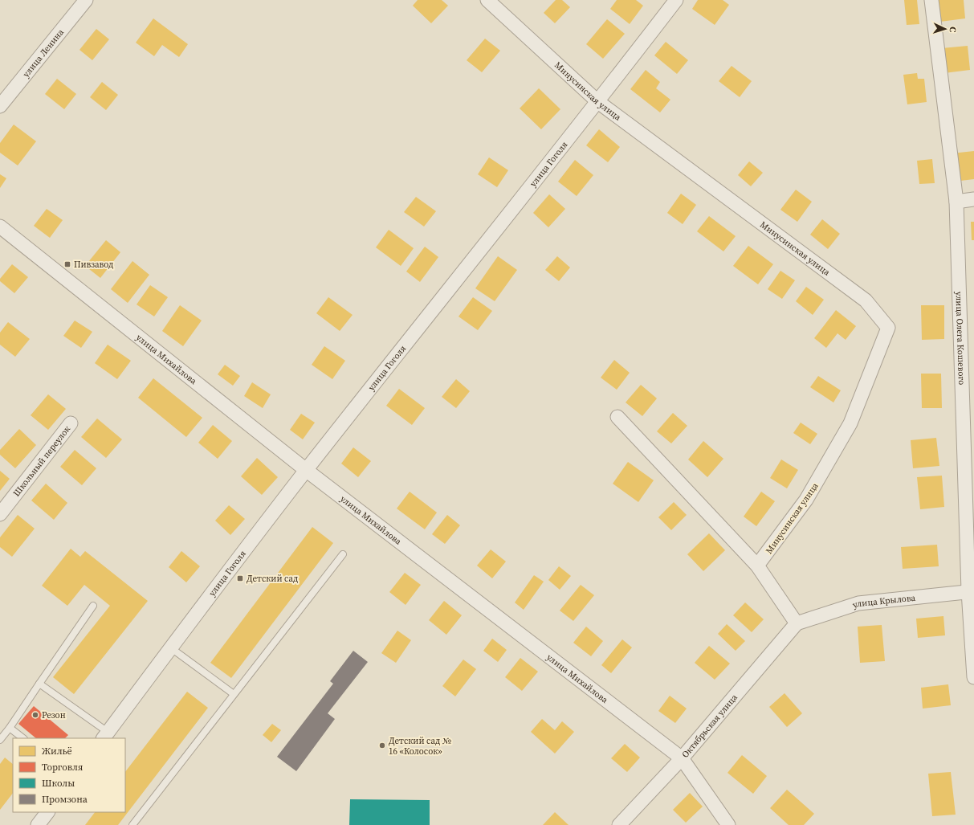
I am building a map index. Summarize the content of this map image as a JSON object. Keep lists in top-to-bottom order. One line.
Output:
{"streets":{"street":["улица Ленина","Минусинская улица","улица Гоголя","улица Олега Кошевого","улица Михайлова","Школьный переулок","улица Крылова","Октябрьская улица"]},"crossings":[["Минусинская улица","улица Гоголя"],["улица Гоголя","улица Михайлова"],["улица Олега Кошевого","улица Крылова"],["улица Михайлова","Октябрьская улица"],["улица Крылова","Октябрьская улица"]],"places":{"transit":["Пивзавод","Детский сад"],"other":["Резон","Детский сад № 16 «Колосок»"]},"legend":["Жильё","Торговля","Школы","Промзона"],"north":"right"}
